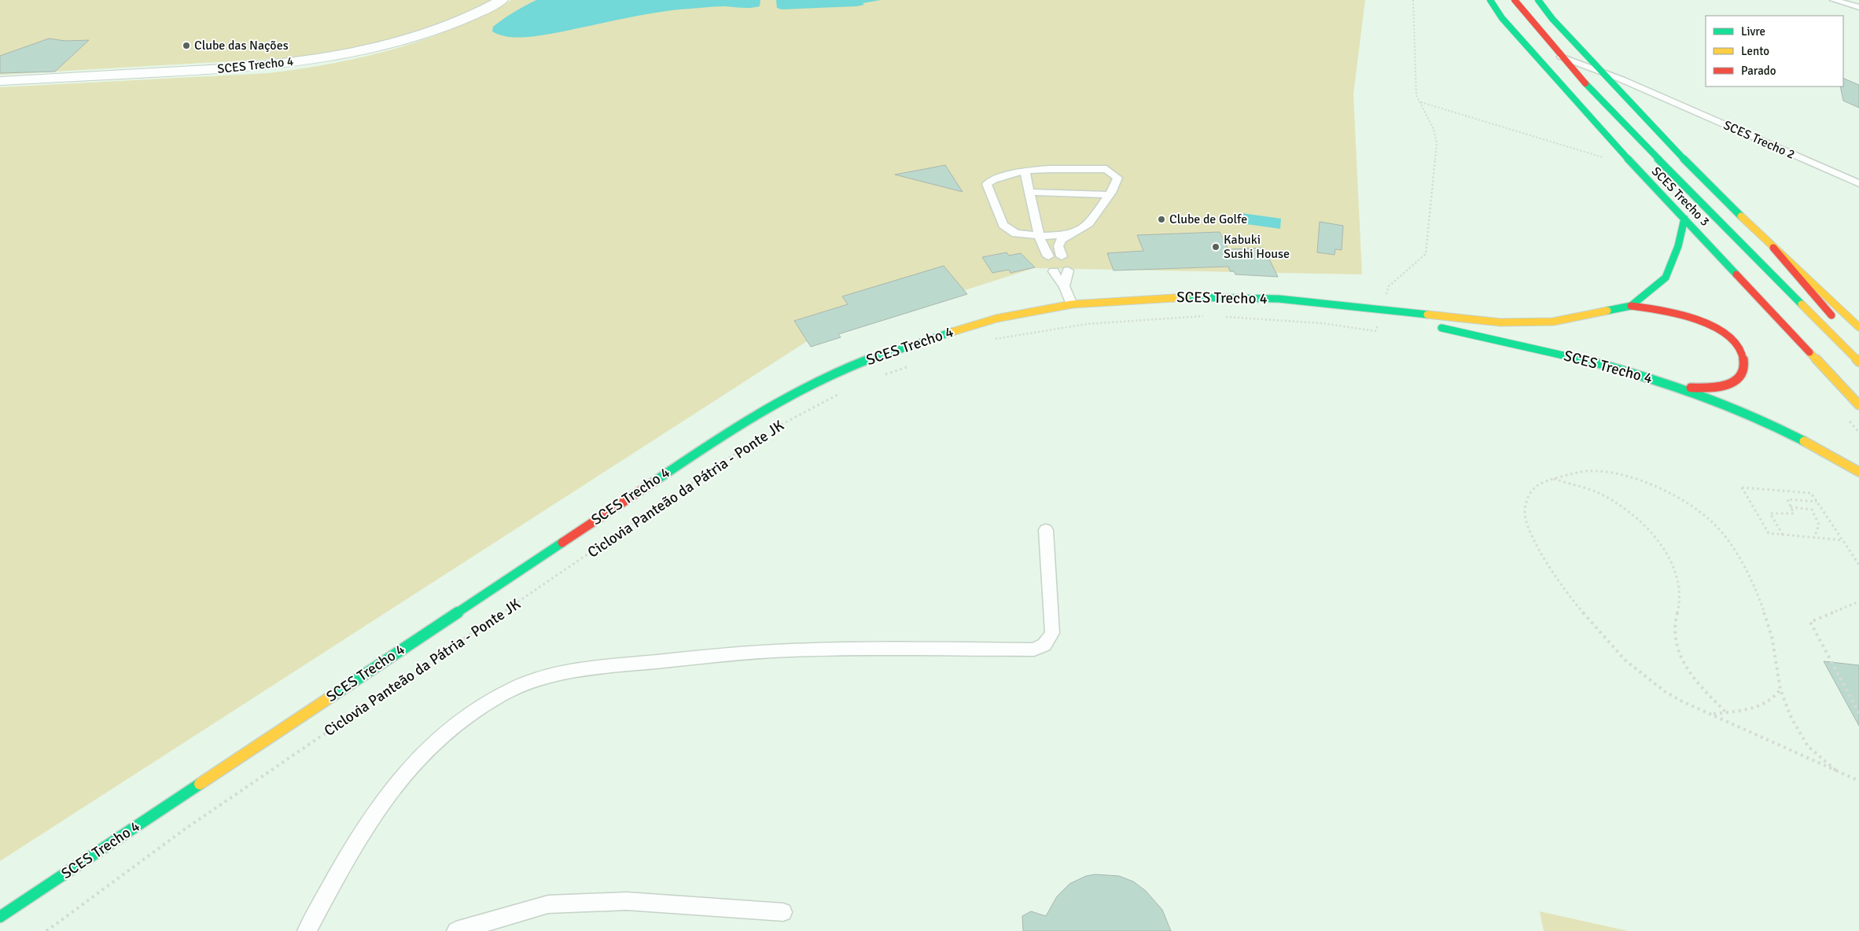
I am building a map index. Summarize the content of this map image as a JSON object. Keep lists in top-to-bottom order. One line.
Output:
{"streets":{"main road":["SCES Trecho 4","SCES Trecho 2","SCES Trecho 3"],"path":["Ciclovia Panteão da Pátria - Ponte JK"]},"crossings":[["SCES Trecho 4","SCES Trecho 3"],["SCES Trecho 2","SCES Trecho 3"]],"places":["Clube das Nações","Clube de Golfe","Kabuki Sushi House"],"legend":["Livre","Lento","Parado"]}
